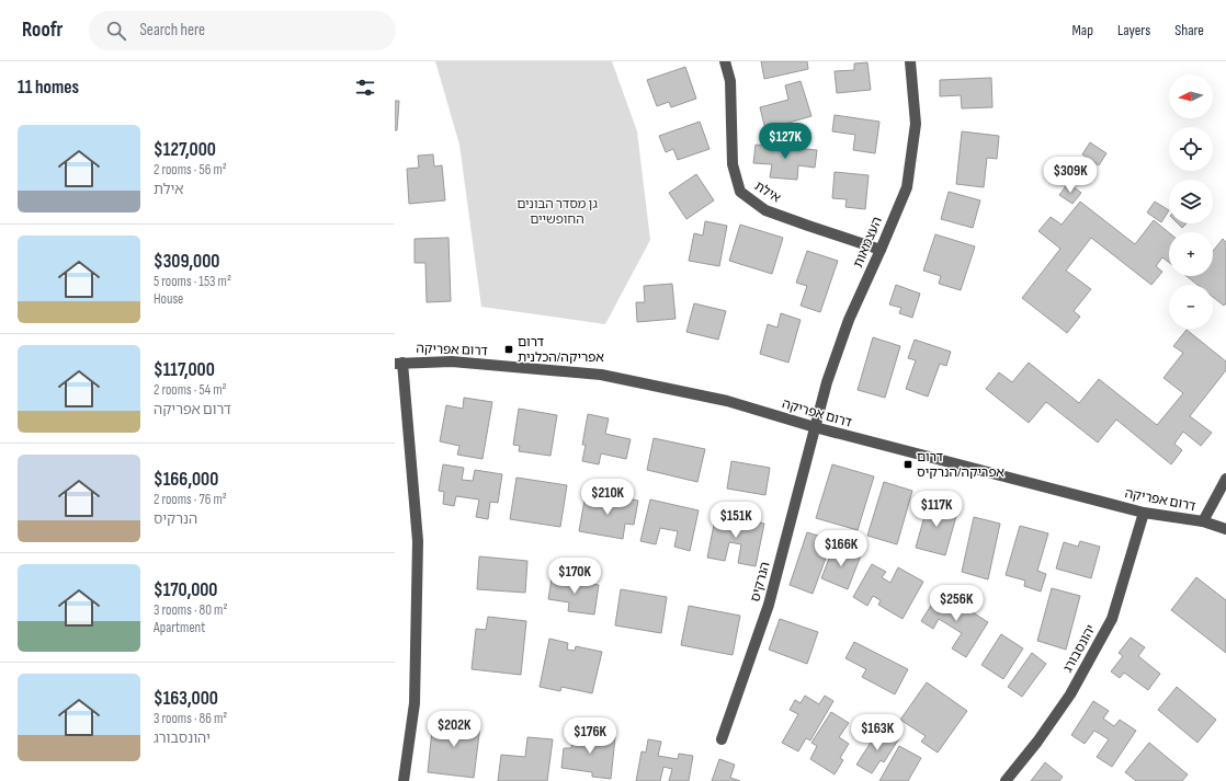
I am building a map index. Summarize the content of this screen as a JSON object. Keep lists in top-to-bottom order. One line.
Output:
{"streets":{"street":["אילת","העצמאות","דרום אפריקה","הנרקיס","יהונסבורג"]},"crossings":[["אילת","העצמאות"],["העצמאות","דרום אפריקה"],["העצמאות","הנרקיס"],["דרום אפריקה","הנרקיס"],["דרום אפריקה","יהונסבורג"]],"parks":["גן מסדר הבונים החופשיים"],"places":{"transit":["דרום אפריקה/הכלנית","דרום אפריקה/הנרקיס"]},"north":"left","page":{"header":"Roofr","search":"Search here","nav":["Map","Layers","Share"],"heading":"11 homes","map_buttons":["+","−"],"list":[{"name":"$127,000","note":"2 rooms · 56 m² · אילת"},{"name":"$309,000","note":"5 rooms · 153 m² · House"},{"name":"$117,000","note":"2 rooms · 54 m² · דרום אפריקה"},{"name":"$166,000","note":"2 rooms · 76 m² · הנרקיס"},{"name":"$170,000","note":"3 rooms · 80 m² · Apartment"},{"name":"$163,000","note":"3 rooms · 86 m² · יהונסבורג"}],"price":["$127K","$309K","$210K","$117K","$151K","$166K","$170K","$256K","$202K","$163K","$176K"]}}
